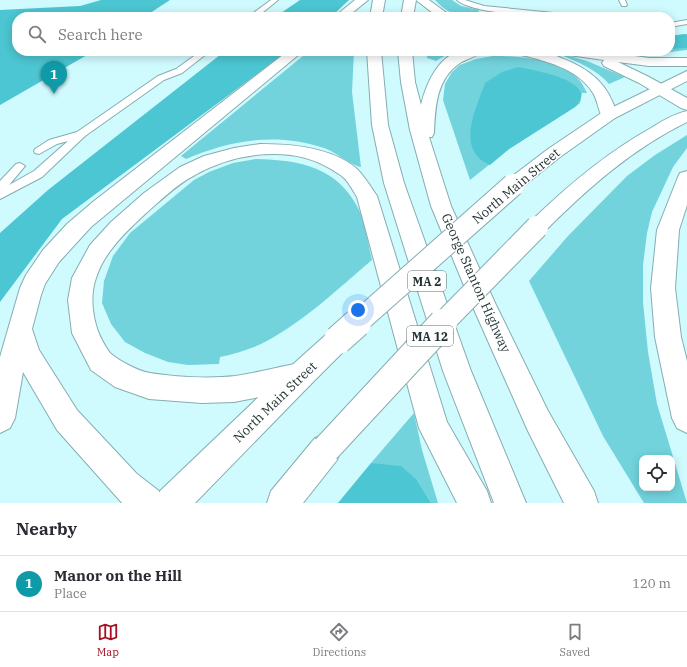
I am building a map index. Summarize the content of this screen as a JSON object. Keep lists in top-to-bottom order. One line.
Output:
{"streets":{"main road":["North Main Street","MA 2","George Stanton Highway","MA 12"]},"page":{"search":"Search here","pins":"1","heading":"Nearby","list":[{"mark":"1","name":"Manor on the Hill","note":"Place","value":"120 m"}],"nav":["Map","Directions","Saved"]}}
